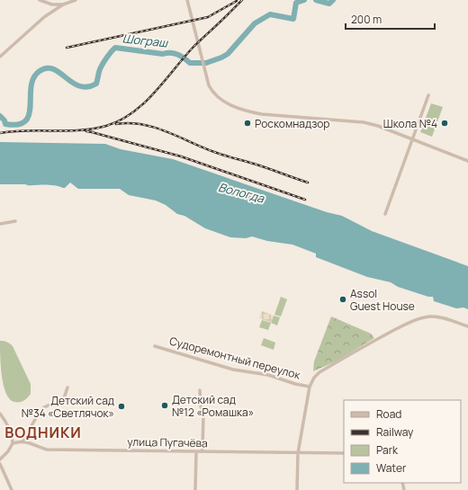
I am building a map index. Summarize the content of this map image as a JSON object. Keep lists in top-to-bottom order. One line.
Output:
{"streets":{"street":["Судоремонтный переулок","улица Пугачёва"]},"districts":["ВОДНИКИ"],"water":["Шограш","Вологда"],"places":["Роскомнадзор","Школа №4","Assol Guest House","Детский сад №12 «Ромашка»","Детский сад №34 «Светлячок»"],"legend":["Road","Railway","Park","Water"],"scale_bar":"200 m"}
